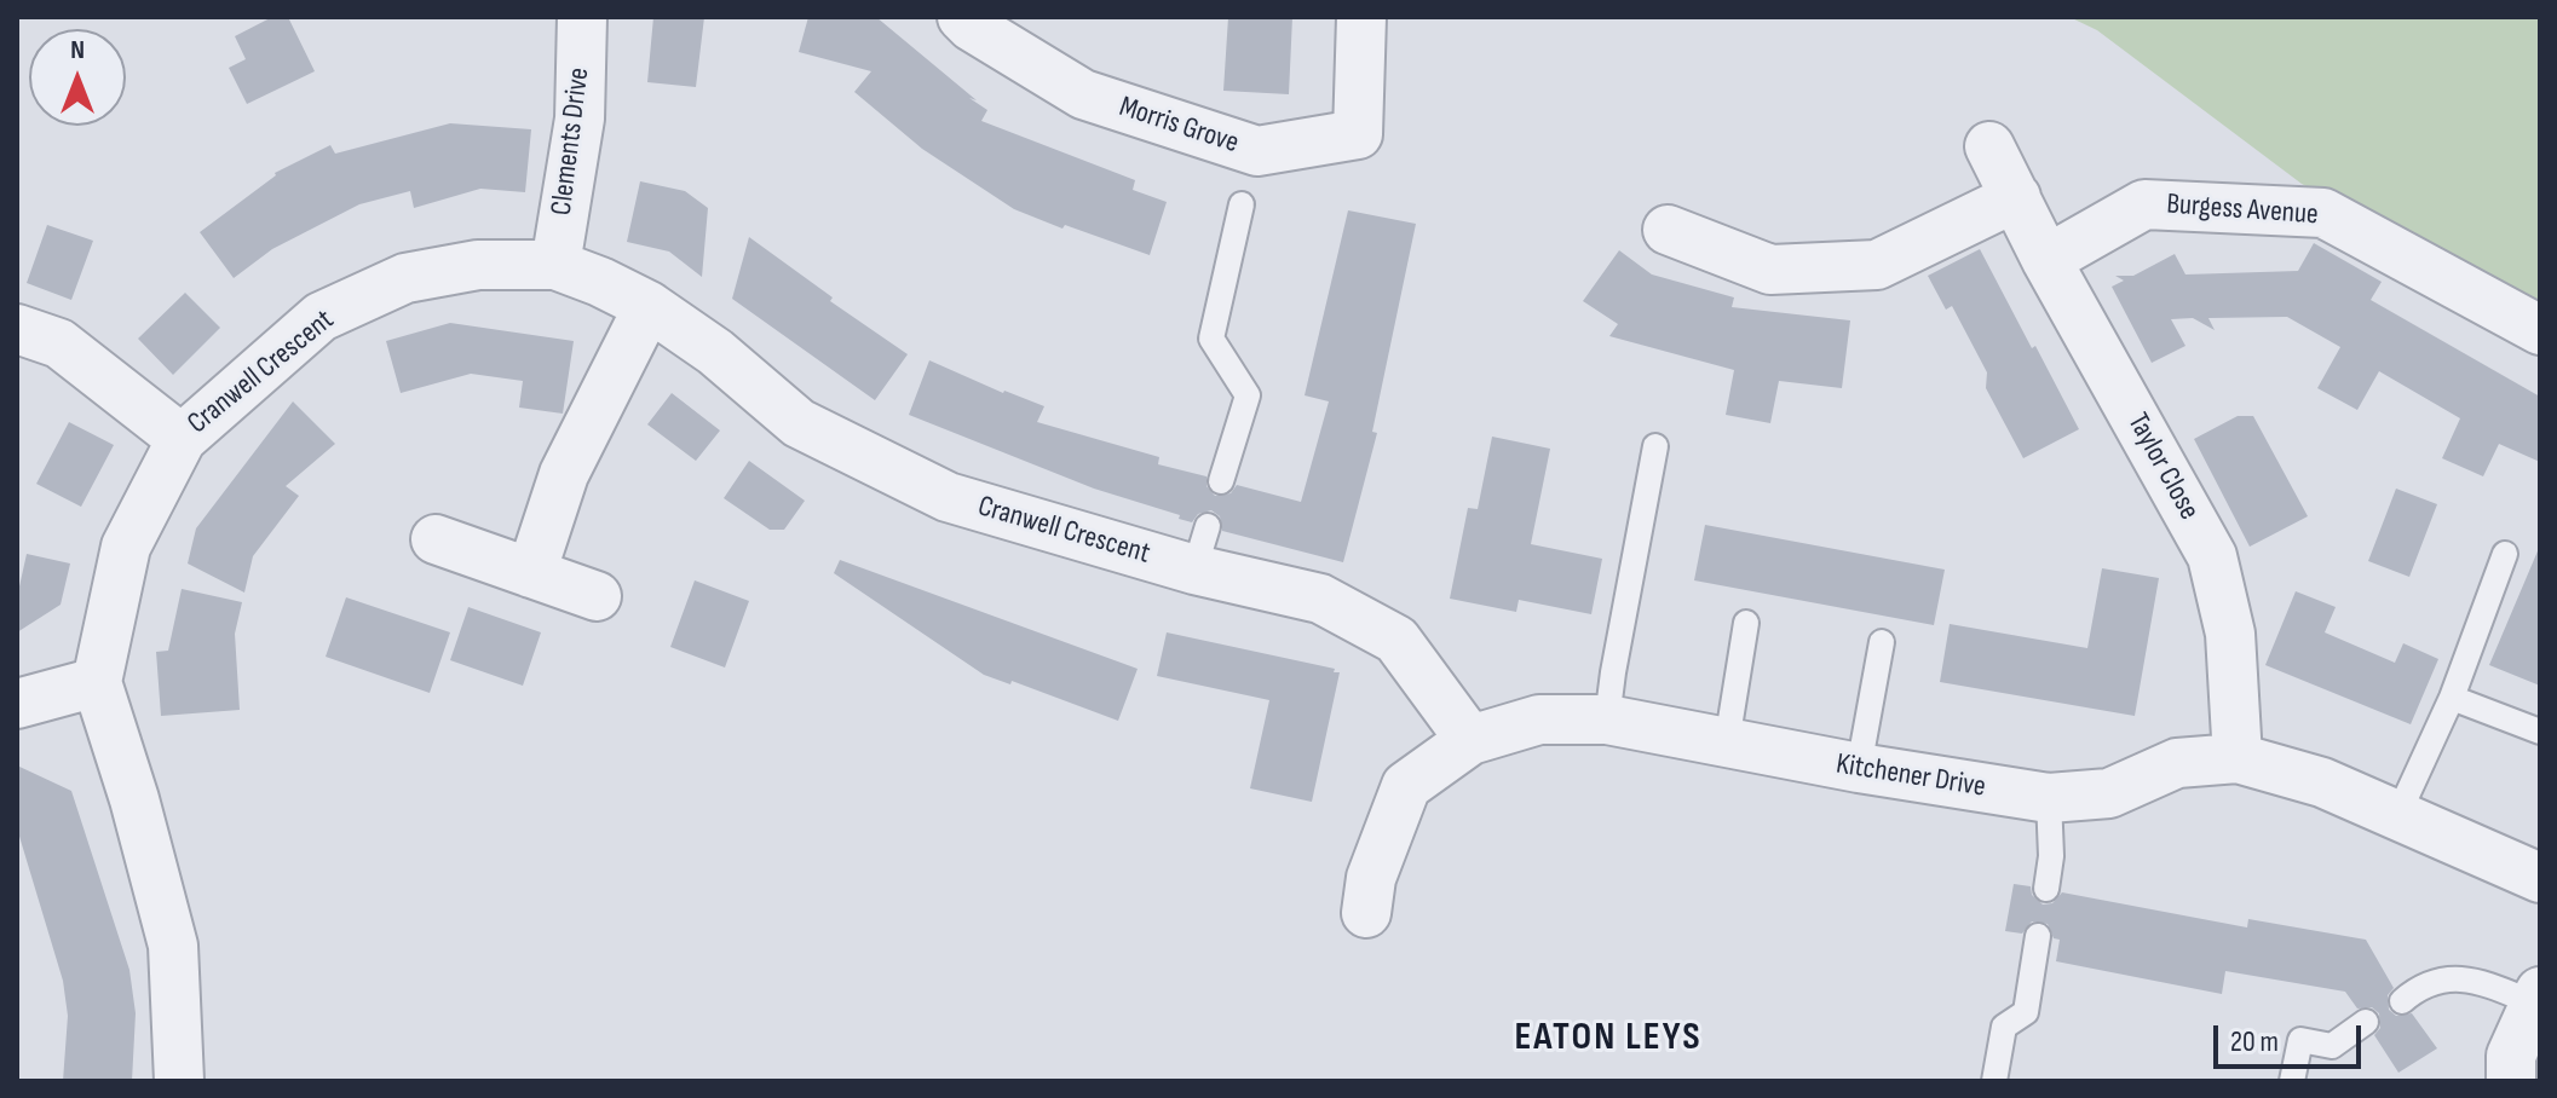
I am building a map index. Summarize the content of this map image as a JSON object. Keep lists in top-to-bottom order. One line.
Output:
{"streets":{"street":["Morris Grove","Clements Drive","Burgess Avenue","Cranwell Crescent","Taylor Close","Kitchener Drive"]},"crossings":[["Clements Drive","Cranwell Crescent"],["Burgess Avenue","Taylor Close"],["Cranwell Crescent","Kitchener Drive"],["Taylor Close","Kitchener Drive"]],"districts":["EATON LEYS"],"scale_bar":"20 m","north":"top"}
